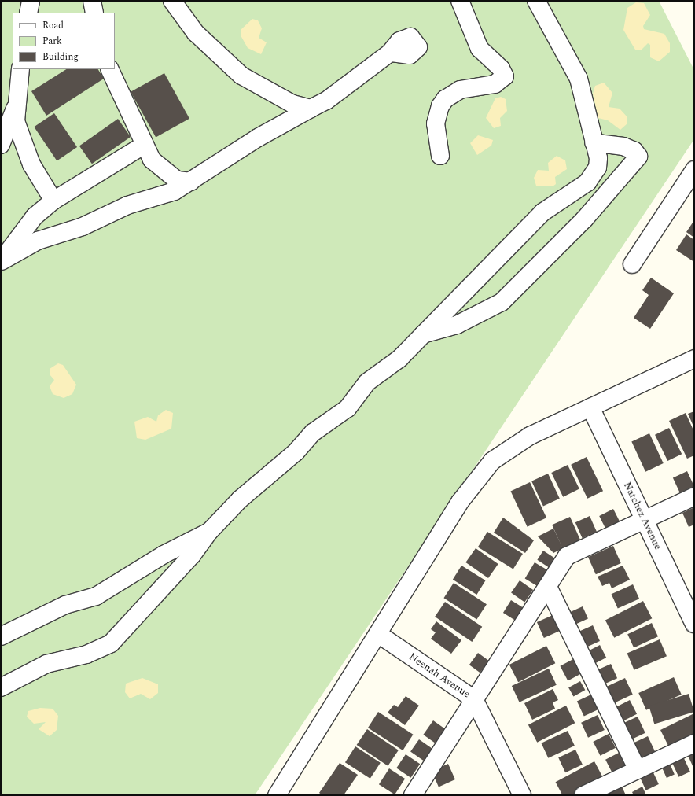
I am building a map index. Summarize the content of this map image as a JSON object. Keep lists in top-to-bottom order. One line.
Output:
{"streets":{"street":["Natchez Avenue","Neenah Avenue"]},"legend":["Road","Park","Building"]}
